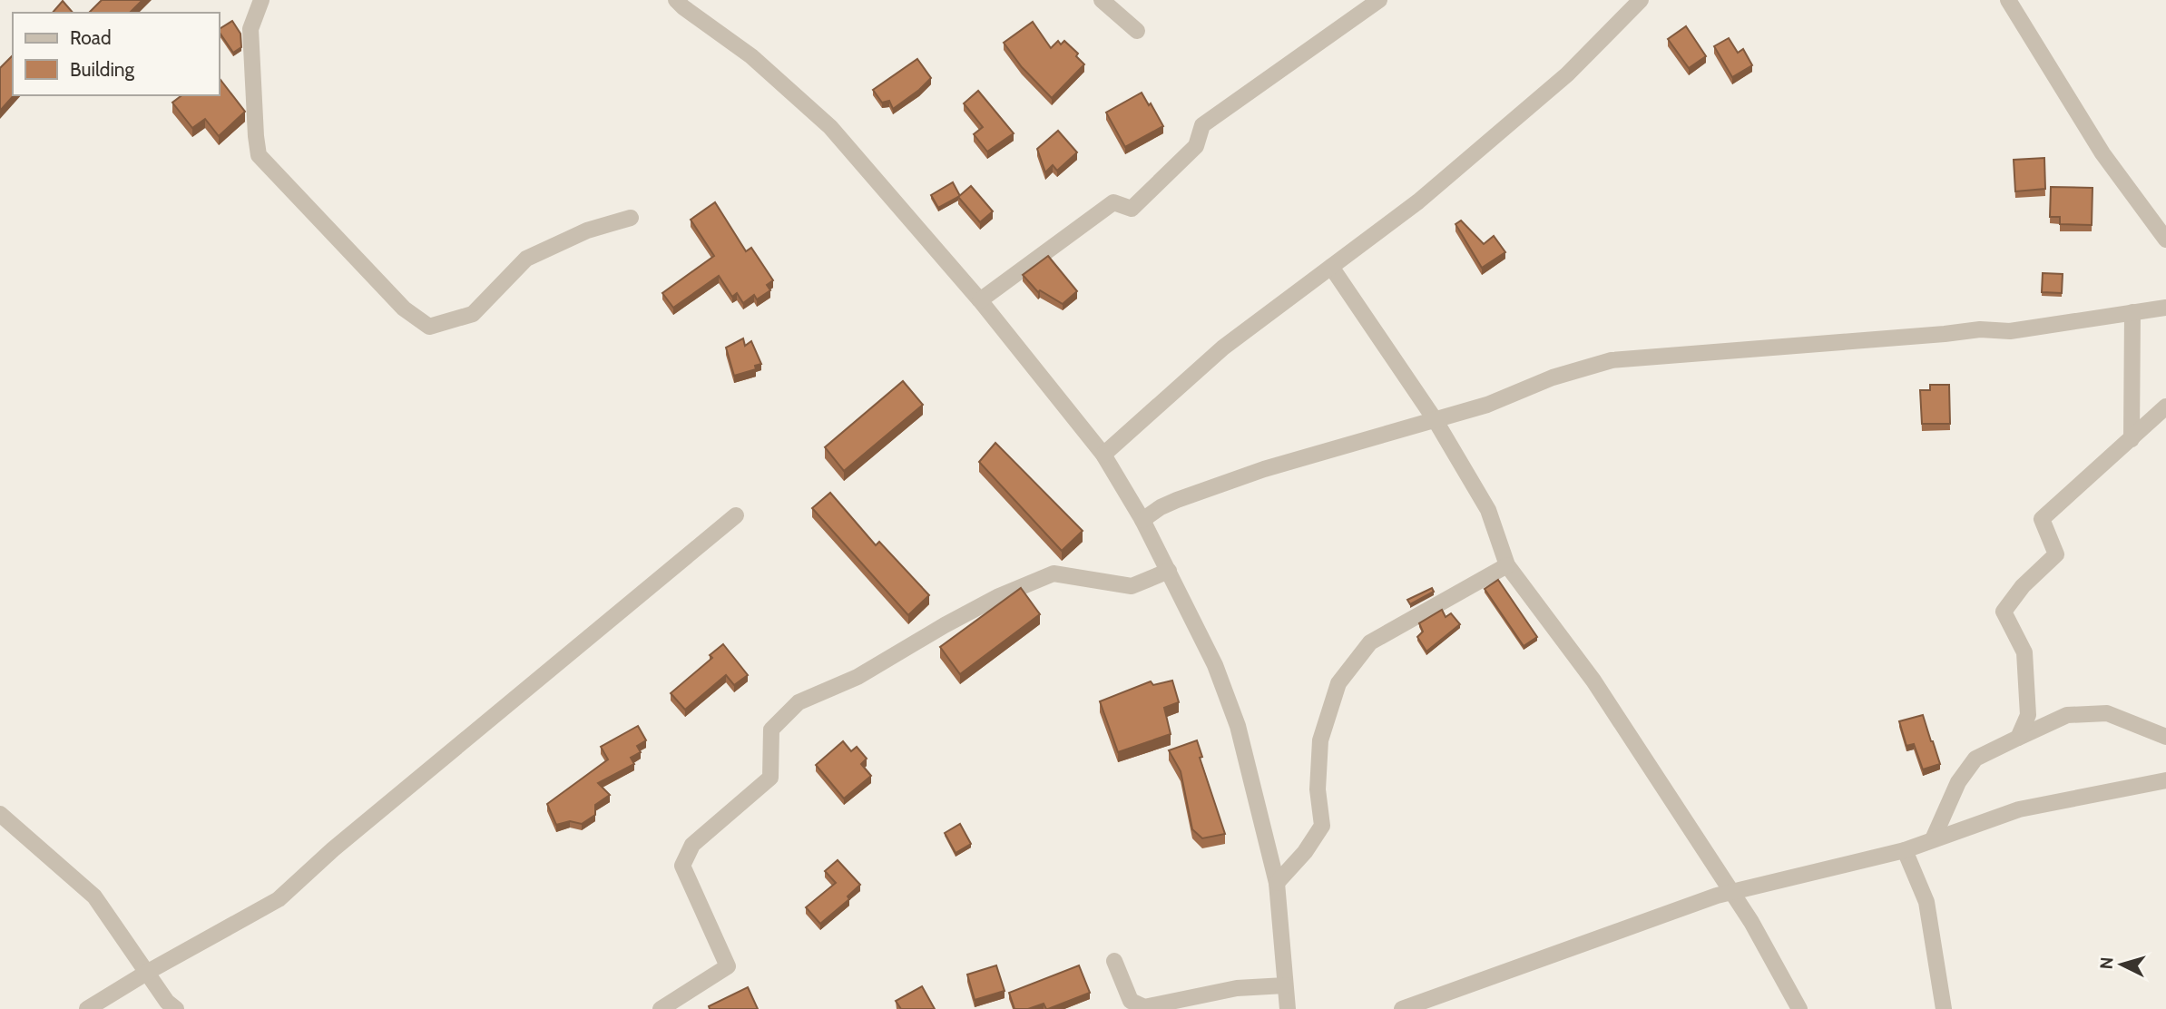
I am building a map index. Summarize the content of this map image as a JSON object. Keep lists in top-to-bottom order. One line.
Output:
{"legend":["Road","Building"],"north":"left"}
